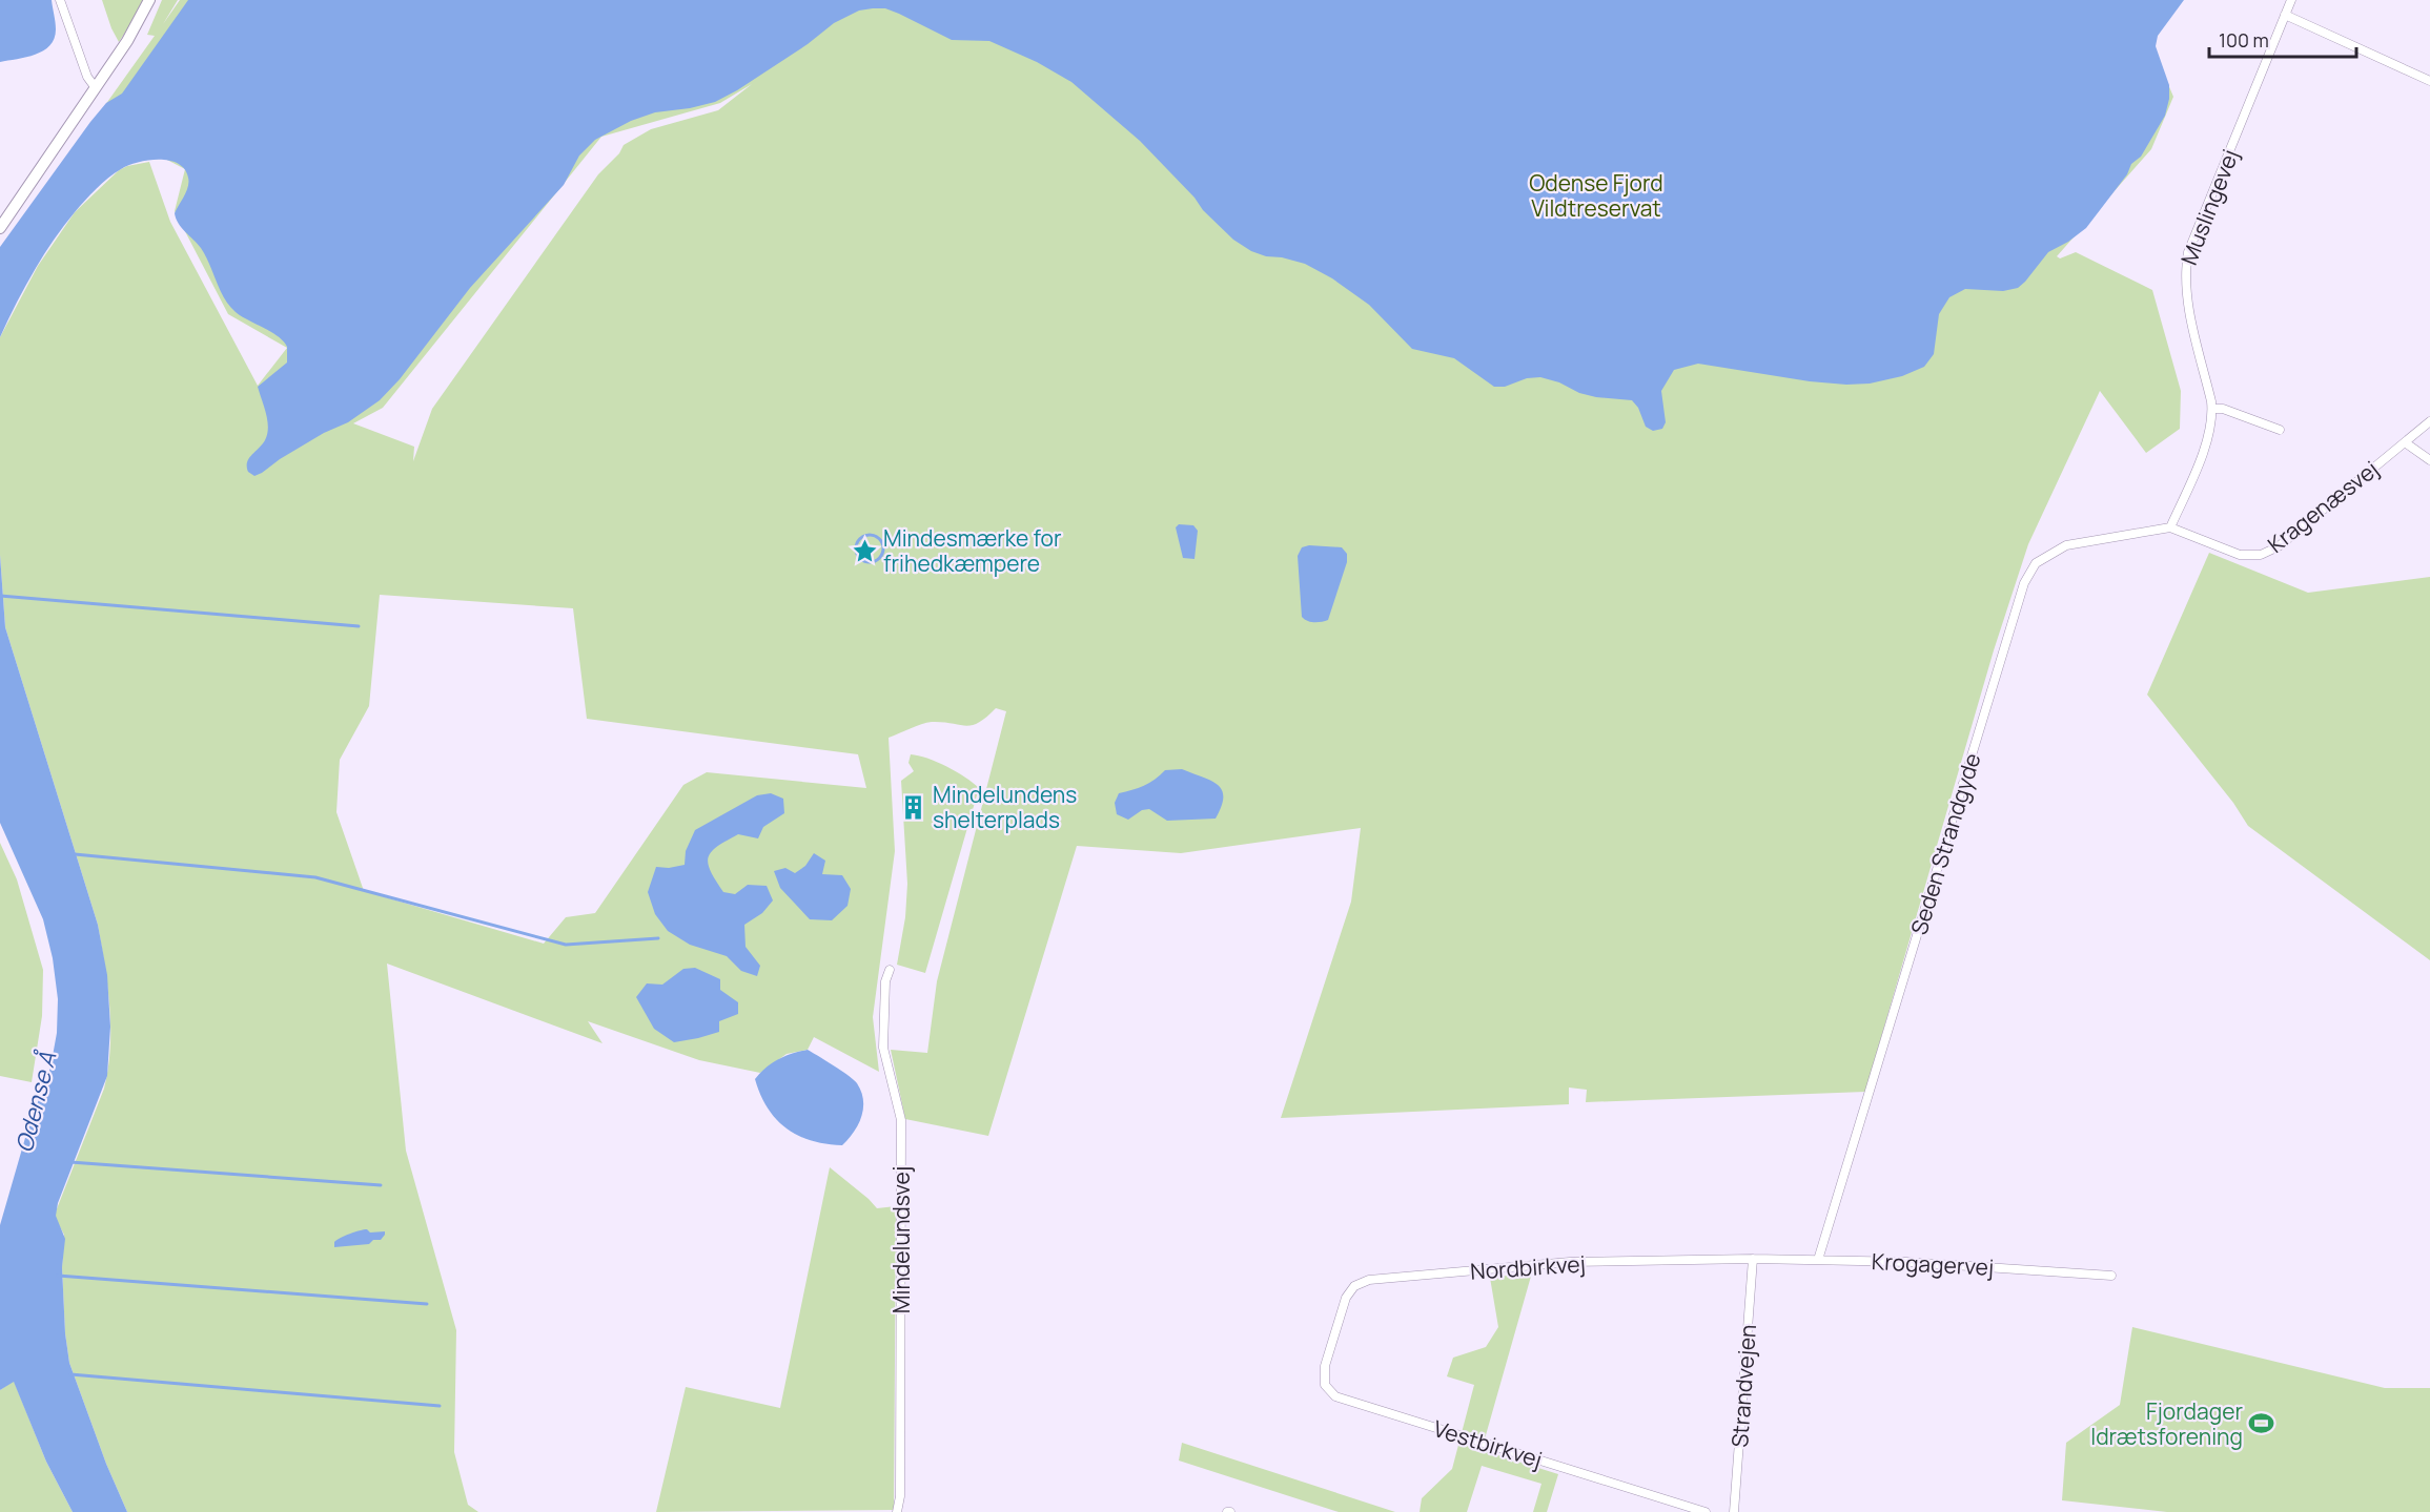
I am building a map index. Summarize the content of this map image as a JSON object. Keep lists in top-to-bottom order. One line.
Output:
{"streets":{"street":["Muslingevej","Kragenæsvej","Seden Strandgyde","Mindelundsvej","Krogagervej","Nordbirkvej","Strandvejen","Vestbirkvej"]},"crossings":[["Muslingevej","Kragenæsvej"],["Muslingevej","Seden Strandgyde"],["Kragenæsvej","Seden Strandgyde"],["Seden Strandgyde","Krogagervej"],["Krogagervej","Nordbirkvej"],["Krogagervej","Strandvejen"],["Nordbirkvej","Strandvejen"],["Nordbirkvej","Vestbirkvej"]],"water":["Odense Å"],"parks":["Odense Fjord Vildtreservat"],"places":{"place":["Mindesmærke for frihedkæmpere"],"building":["Mindelundens shelterplads"],"sports":["Fjordager Idrætsforening"]},"scale_bar":"100 m"}
